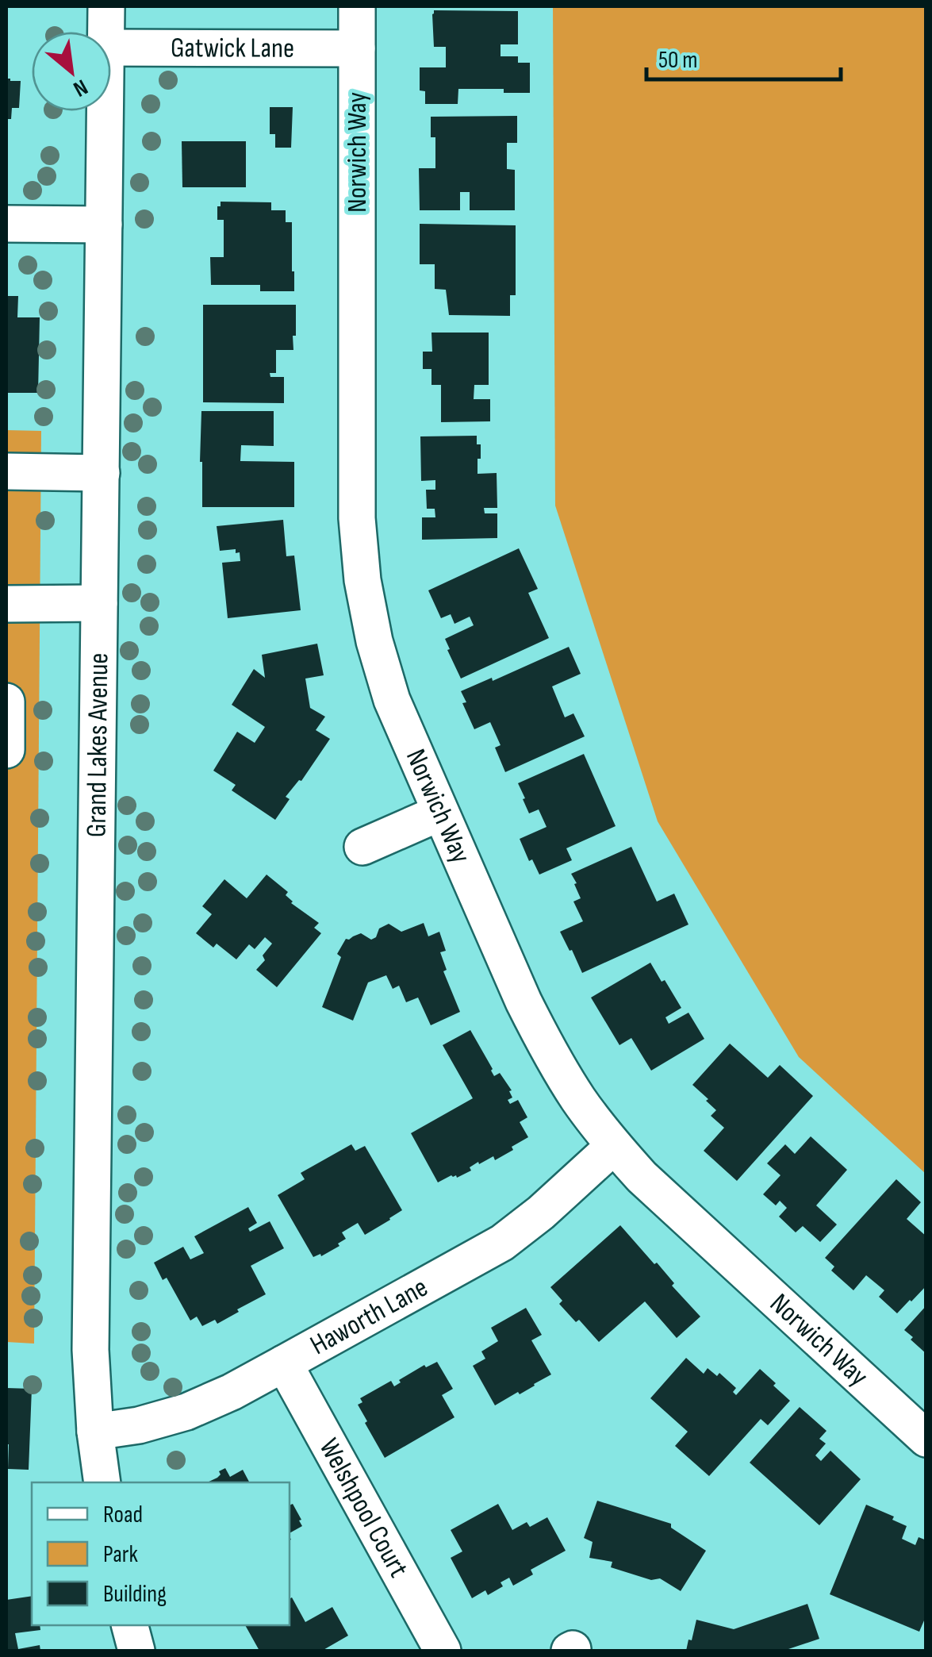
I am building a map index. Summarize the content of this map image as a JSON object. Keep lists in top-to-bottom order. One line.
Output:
{"streets":{"street":["Gatwick Lane","Norwich Way","Grand Lakes Avenue","Haworth Lane","Welshpool Court"]},"crossings":[["Gatwick Lane","Norwich Way"],["Norwich Way","Haworth Lane"],["Grand Lakes Avenue","Haworth Lane"],["Haworth Lane","Welshpool Court"]],"legend":["Road","Park","Building"],"scale_bar":"50 m","north":"bottom right"}
